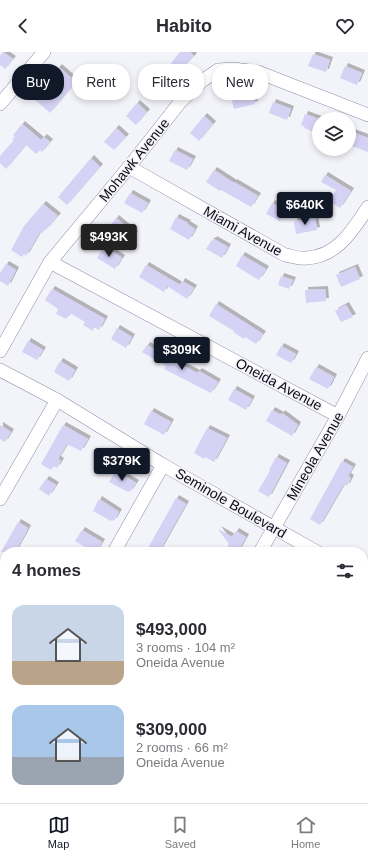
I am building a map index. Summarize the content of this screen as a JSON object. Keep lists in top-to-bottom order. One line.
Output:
{"streets":{"street":["Mohawk Avenue","Miami Avenue","Oneida Avenue","Mineola Avenue","Seminole Boulevard"]},"crossings":[["Mohawk Avenue","Miami Avenue"],["Mohawk Avenue","Oneida Avenue"],["Oneida Avenue","Mineola Avenue"],["Mineola Avenue","Seminole Boulevard"]],"page":{"header":"Habito","chip":["Buy","Rent","Filters","New"],"price":["$640K","$493K","$309K","$379K"],"heading":"4 homes","list":[{"name":"$493,000","note":"3 rooms · 104 m² · Oneida Avenue"},{"name":"$309,000","note":"2 rooms · 66 m² · Oneida Avenue"}],"tabs":["Map","Saved","Home"]}}
